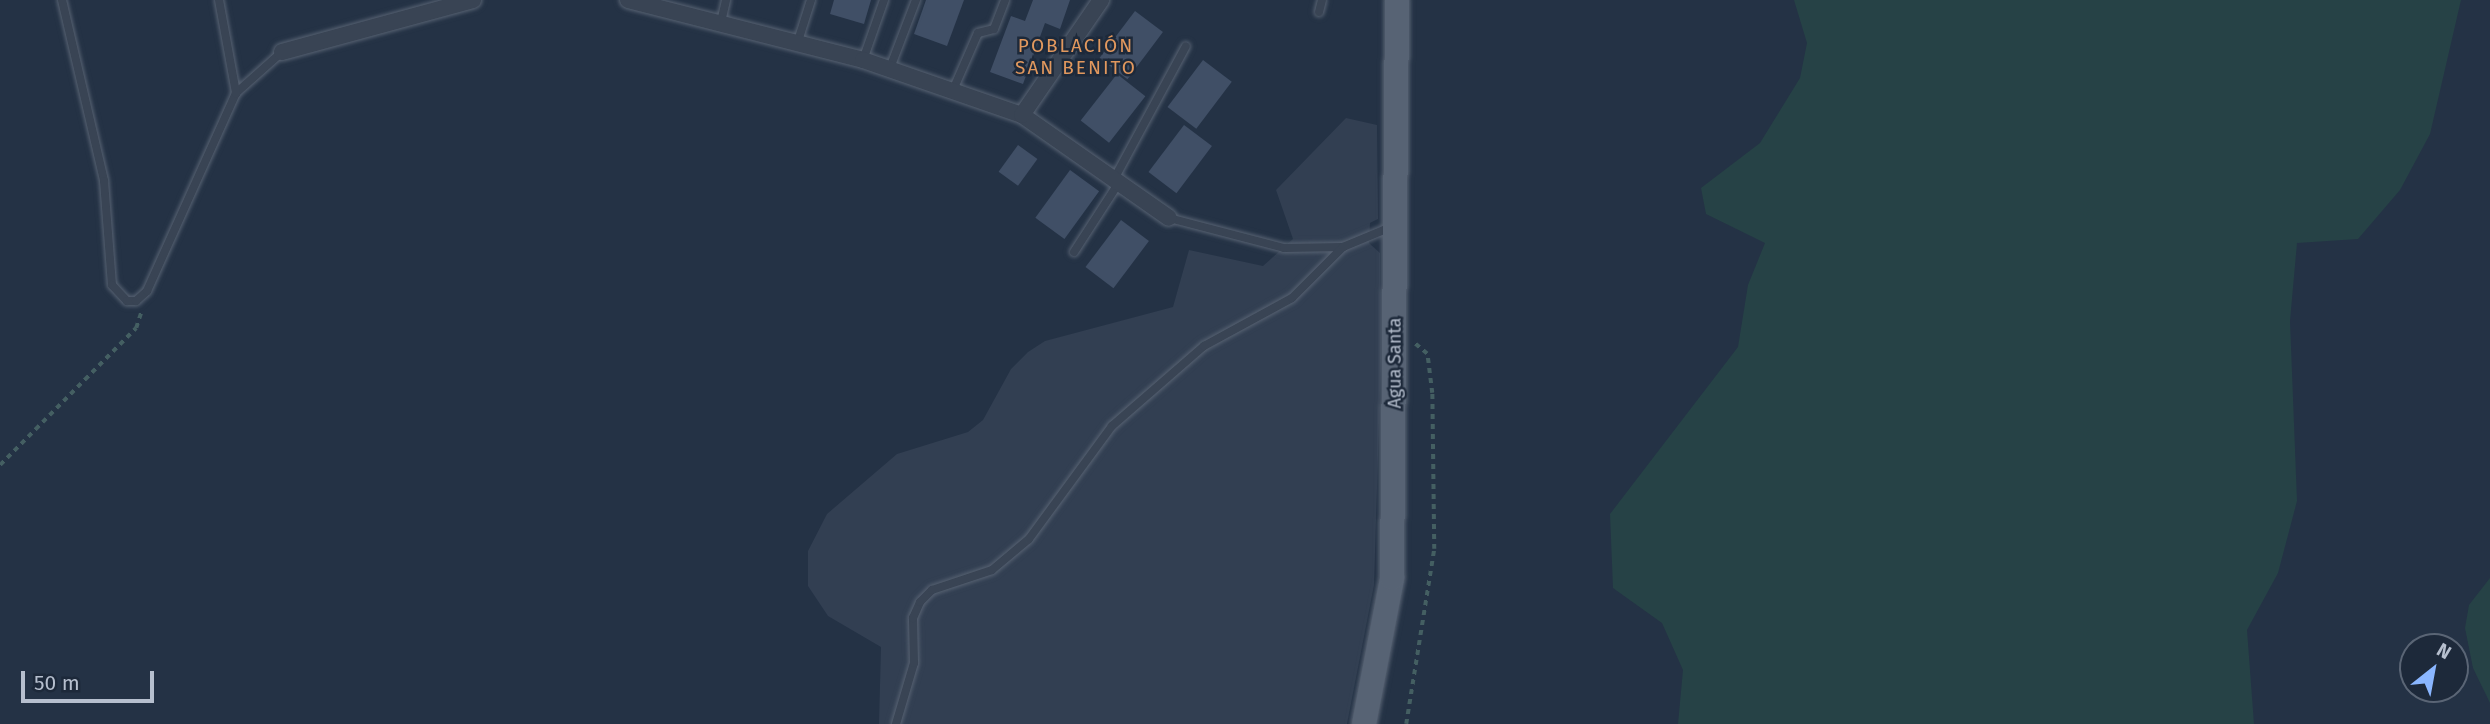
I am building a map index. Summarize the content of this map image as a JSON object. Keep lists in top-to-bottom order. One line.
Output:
{"streets":{"main road":["Agua Santa"]},"districts":["POBLACIÓN SAN BENITO"],"scale_bar":"50 m","north":"top right"}
